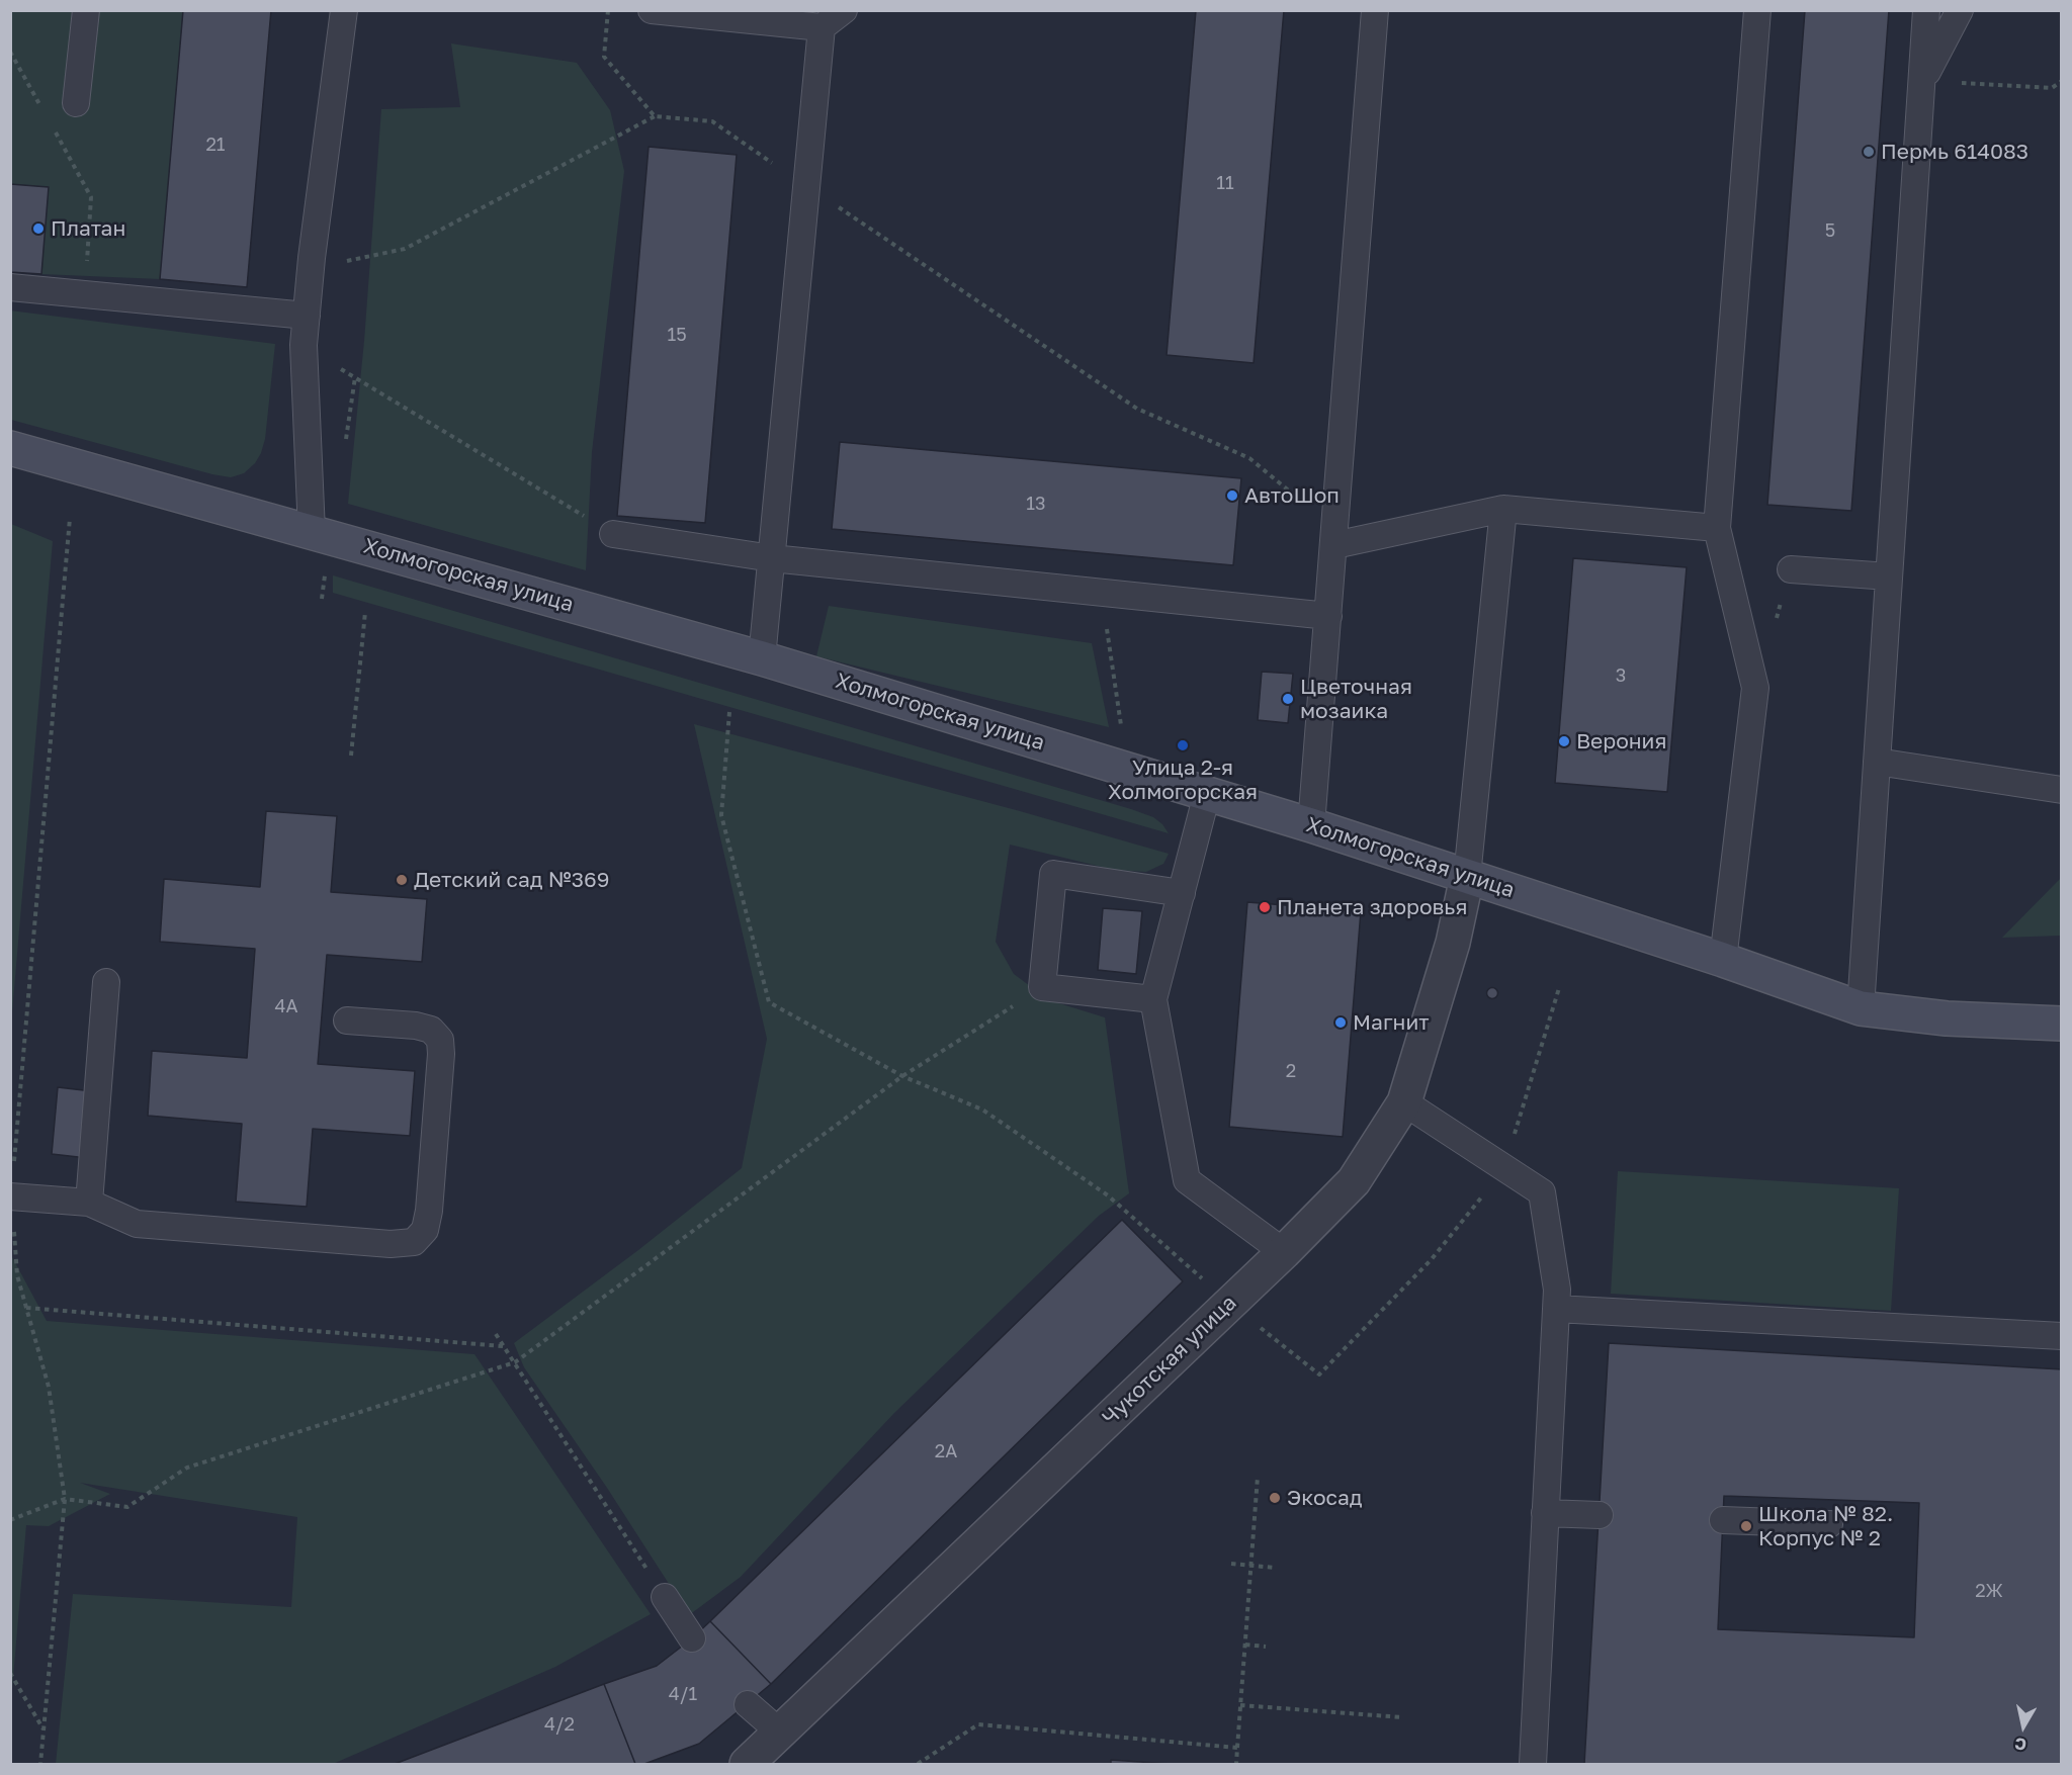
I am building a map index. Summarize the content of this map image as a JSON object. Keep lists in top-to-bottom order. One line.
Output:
{"streets":{"main road":["Холмогорская улица"],"street":["Чукотская улица"]},"crossings":[["Холмогорская улица","Чукотская улица"]],"places":["Пермь 614083","Платан","АвтоШоп","Цветочная мозаика","Верония","Улица 2-я Холмогорская","Детский сад №369","Планета здоровья","Магнит","Экосад","Школа № 82. Корпус № 2"],"house_numbers":["21","11","5","15","13","3","4А","2","2А","2Ж","4/1","4/2"],"north":"bottom"}
